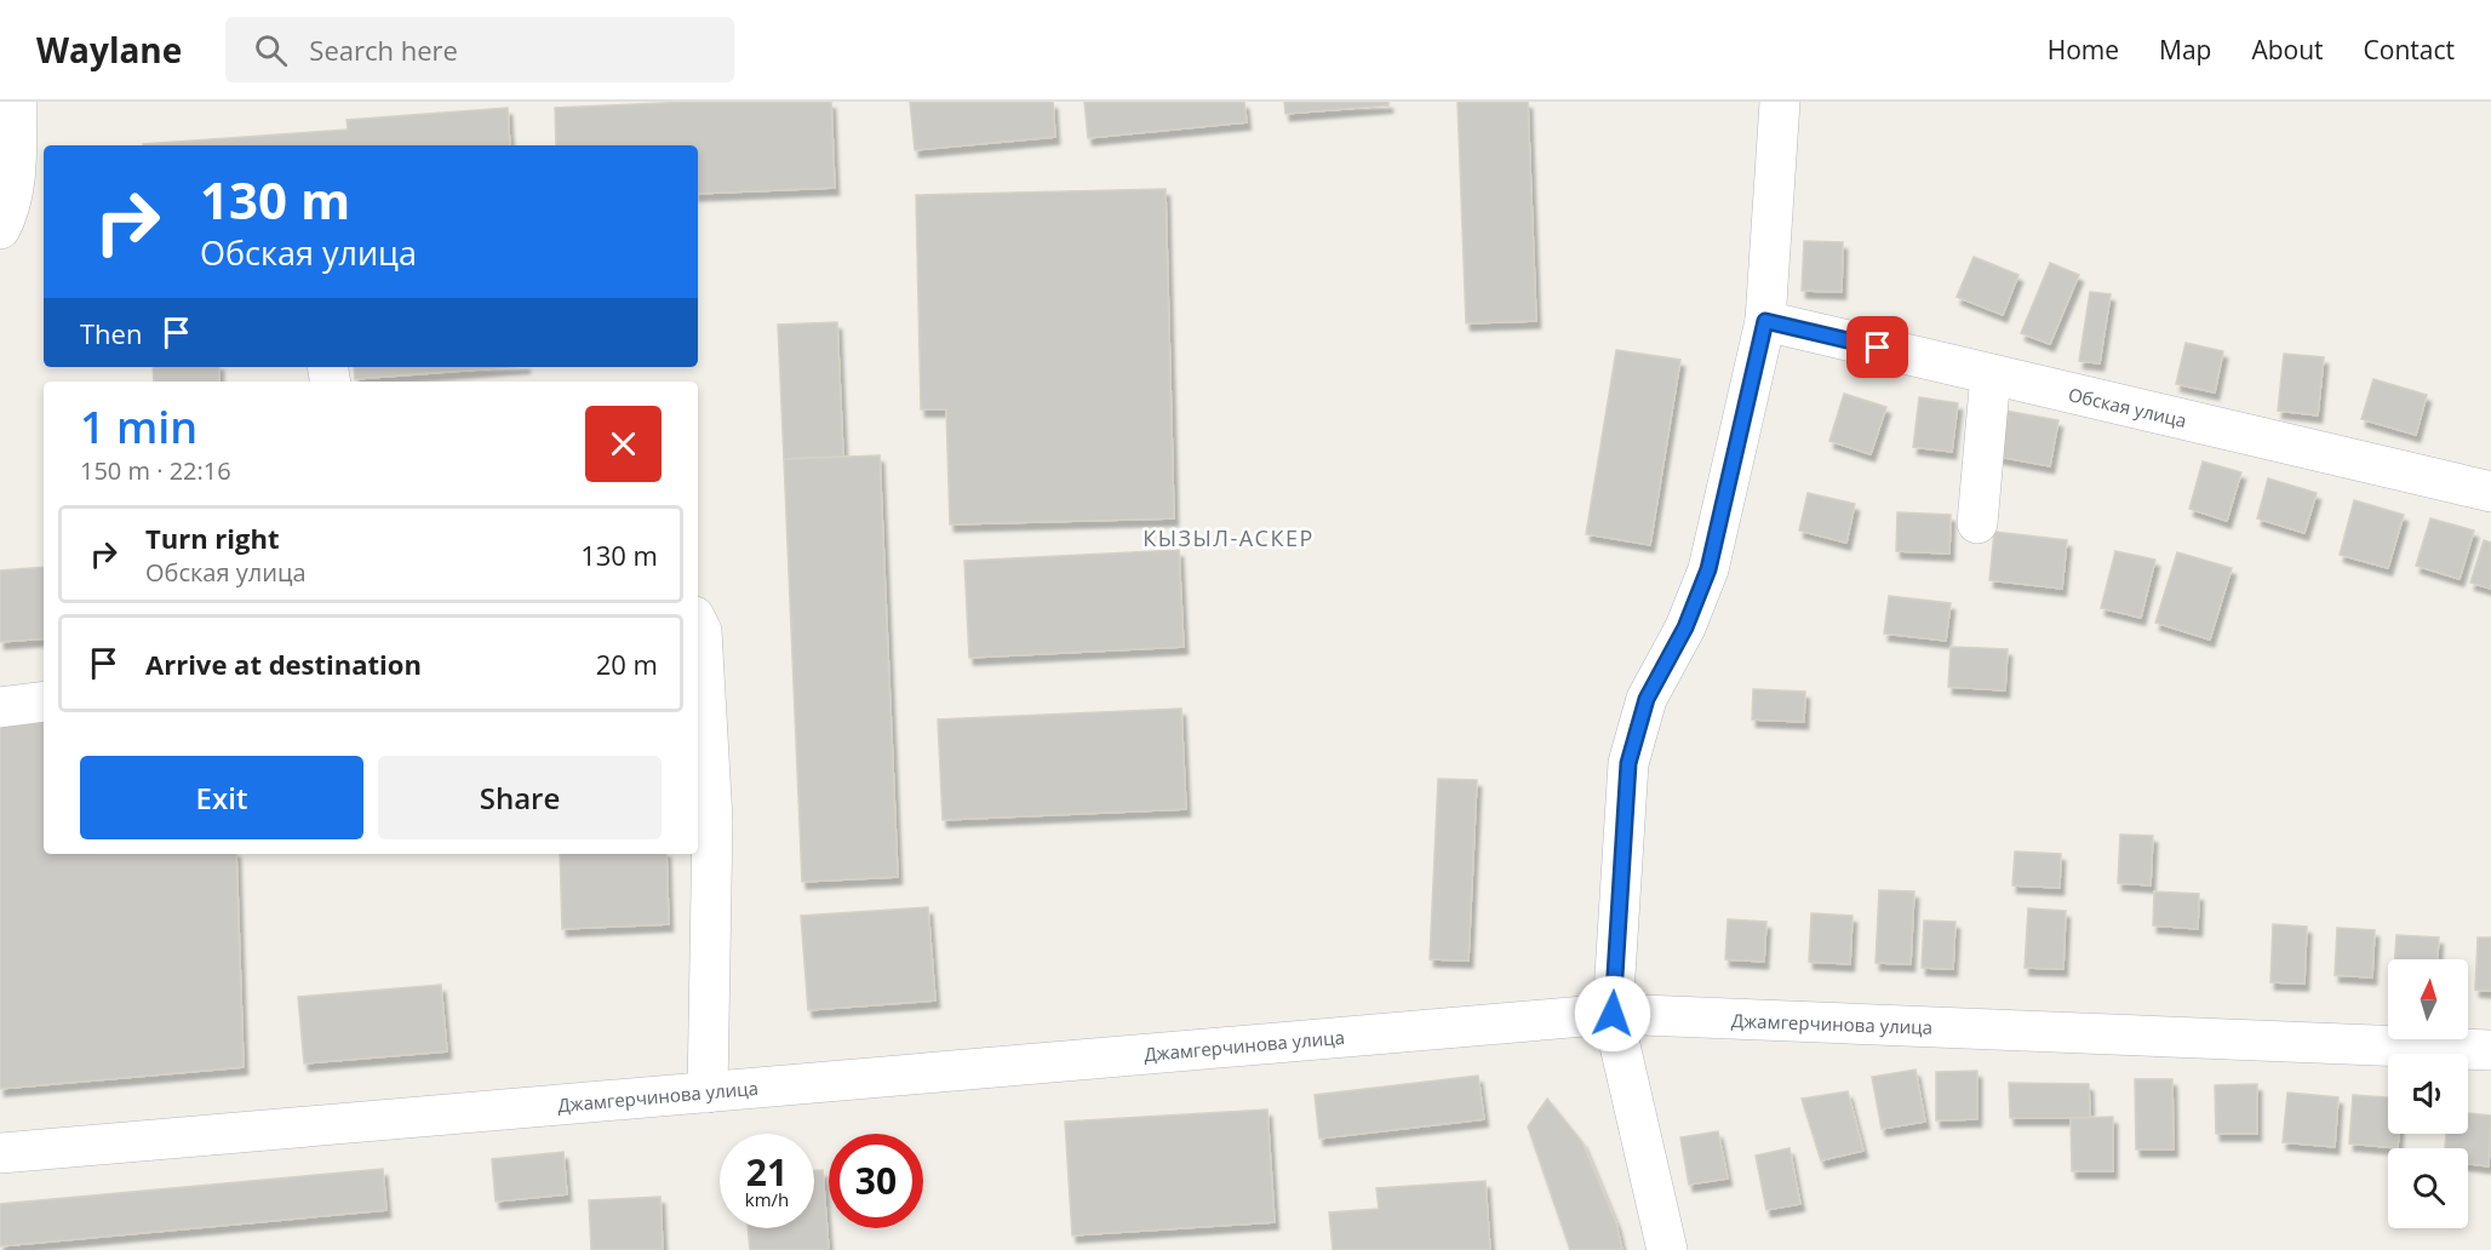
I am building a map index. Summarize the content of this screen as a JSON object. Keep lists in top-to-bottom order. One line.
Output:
{"streets":{"street":["Обская улица","Джамгерчинова улица"]},"districts":["КЫЗЫЛ-АСКЕР"],"north":"top","page":{"header":"Waylane","search":"Search here","nav":["Home","Map","About","Contact"],"turn":["130 m","Обская улица"],"then":"Then","heading":["1 min","150 m · 22:16"],"list":[{"name":"Turn right","note":"Обская улица","value":"130 m"},{"name":"Arrive at destination","value":"20 m"}],"buttons":["Exit","Share"],"speed":"21 km/h","limit":"30"}}
